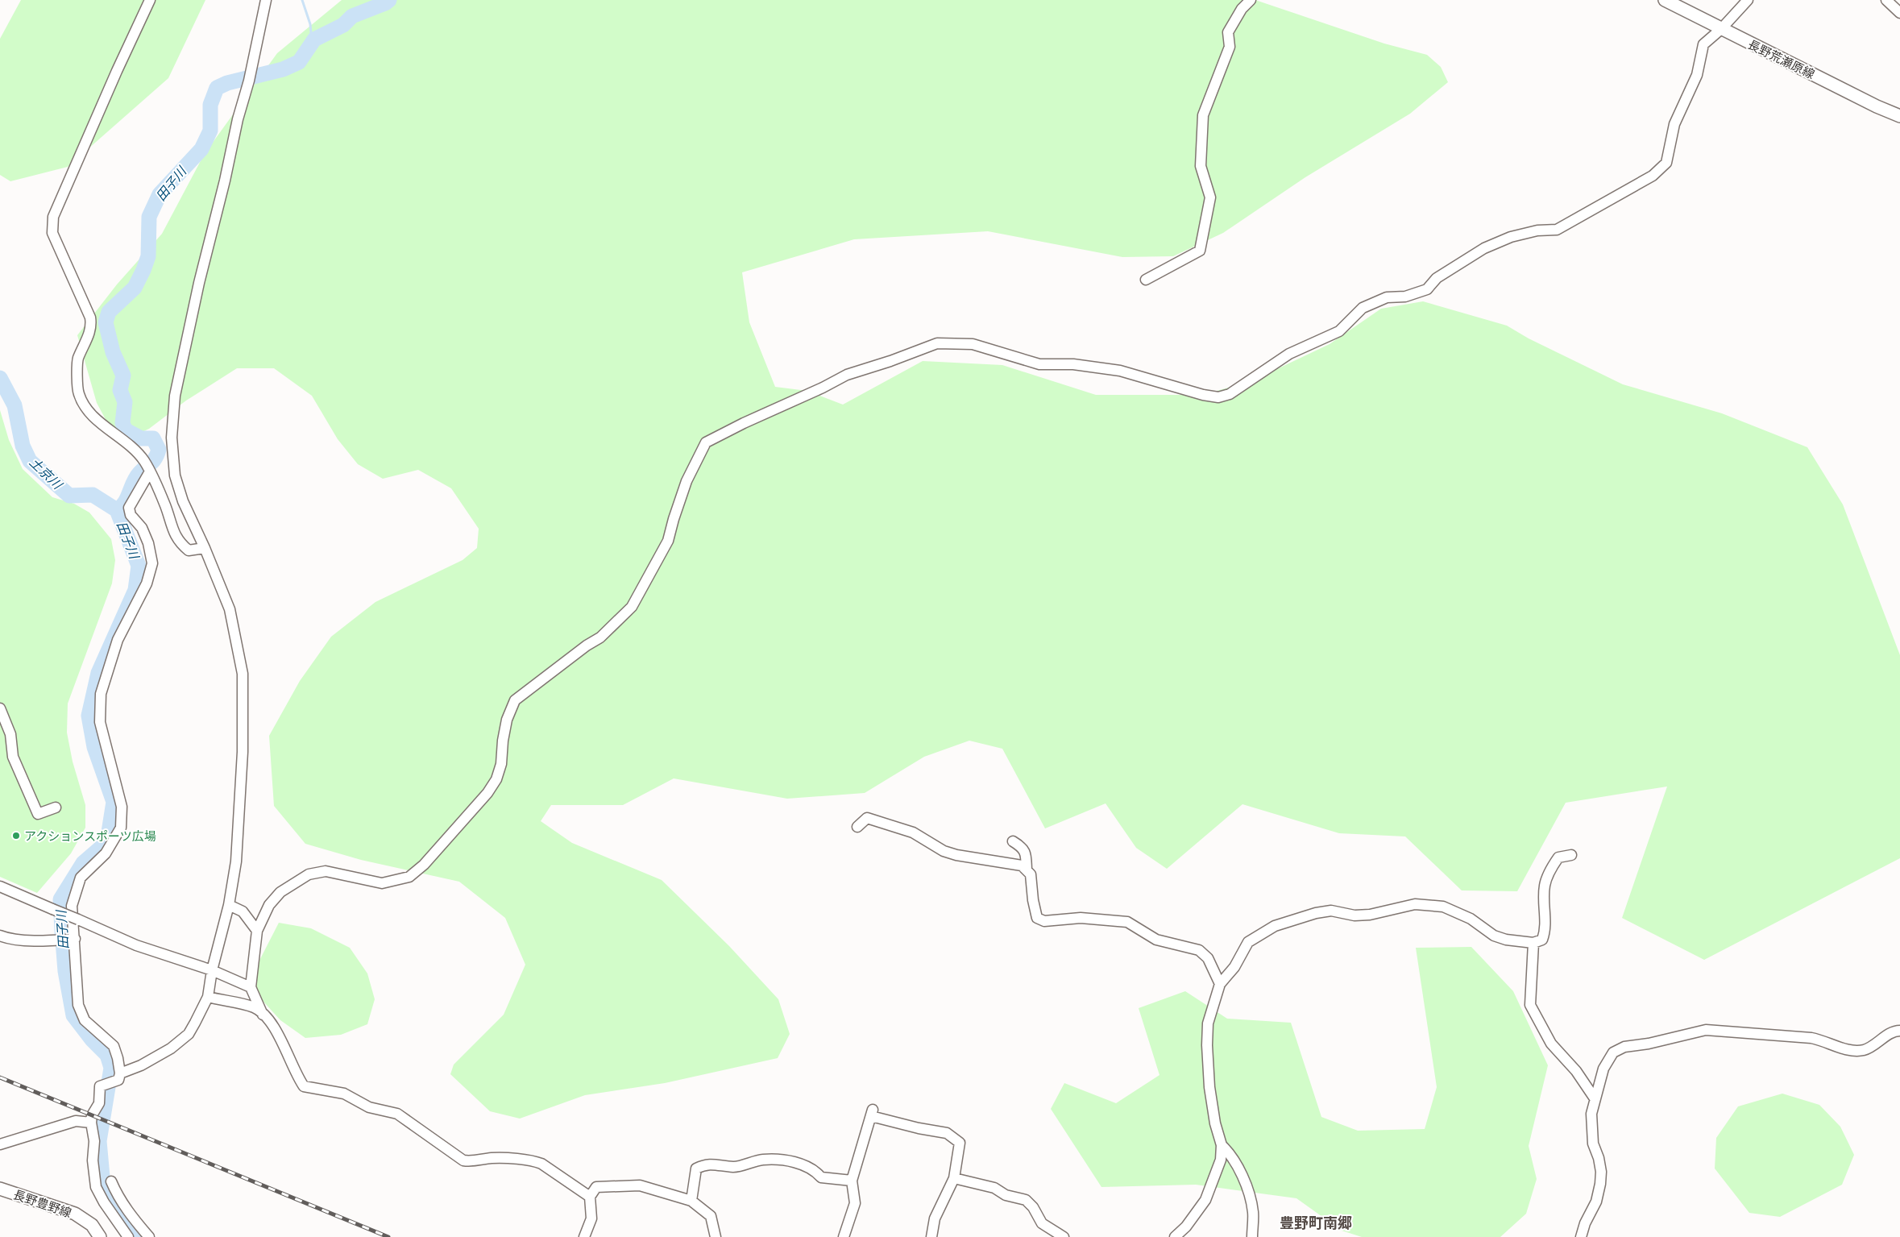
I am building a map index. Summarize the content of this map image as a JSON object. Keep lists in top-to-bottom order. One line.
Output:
{"streets":{"main road":["長野荒瀬原線","長野豊野線"]},"districts":["豊野町南郷"],"water":["田子川","土京川"],"places":["アクションスポーツ広場"]}
